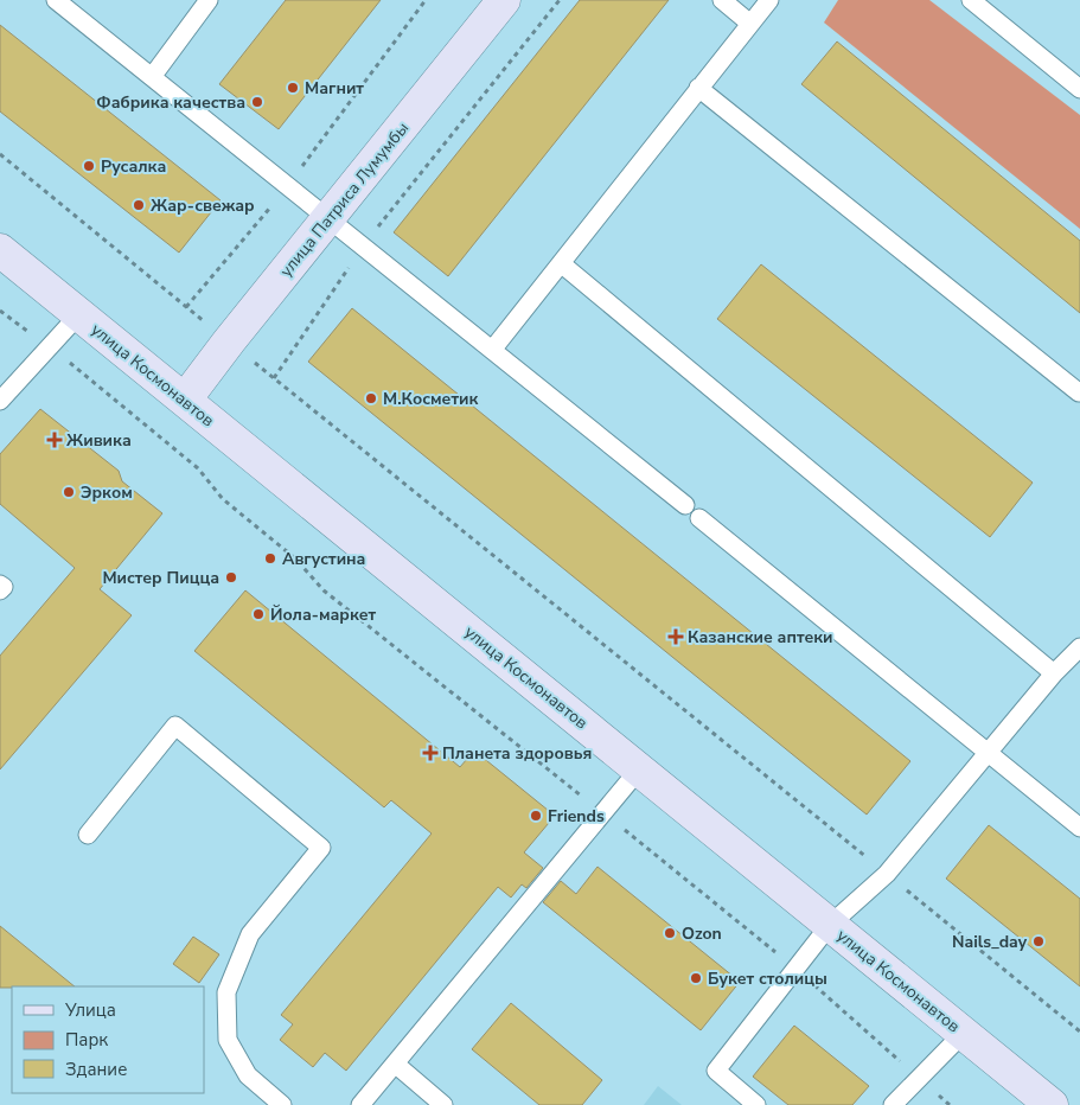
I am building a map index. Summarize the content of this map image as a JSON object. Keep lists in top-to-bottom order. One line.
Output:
{"streets":{"street":["улица Патриса Лумумбы","улица Космонавтов"]},"crossings":[["улица Патриса Лумумбы","улица Космонавтов"]],"places":{"other":["Магнит","Фабрика качества","Русалка","Жар-свежар","М.Косметик","Эрком","Августина","Мистер Пицца","Йола-маркет","Friends","Ozon","Nails_day","Букет столицы"],"health":["Живика","Казанские аптеки","Планета здоровья"]},"legend":["Улица","Парк","Здание"]}
